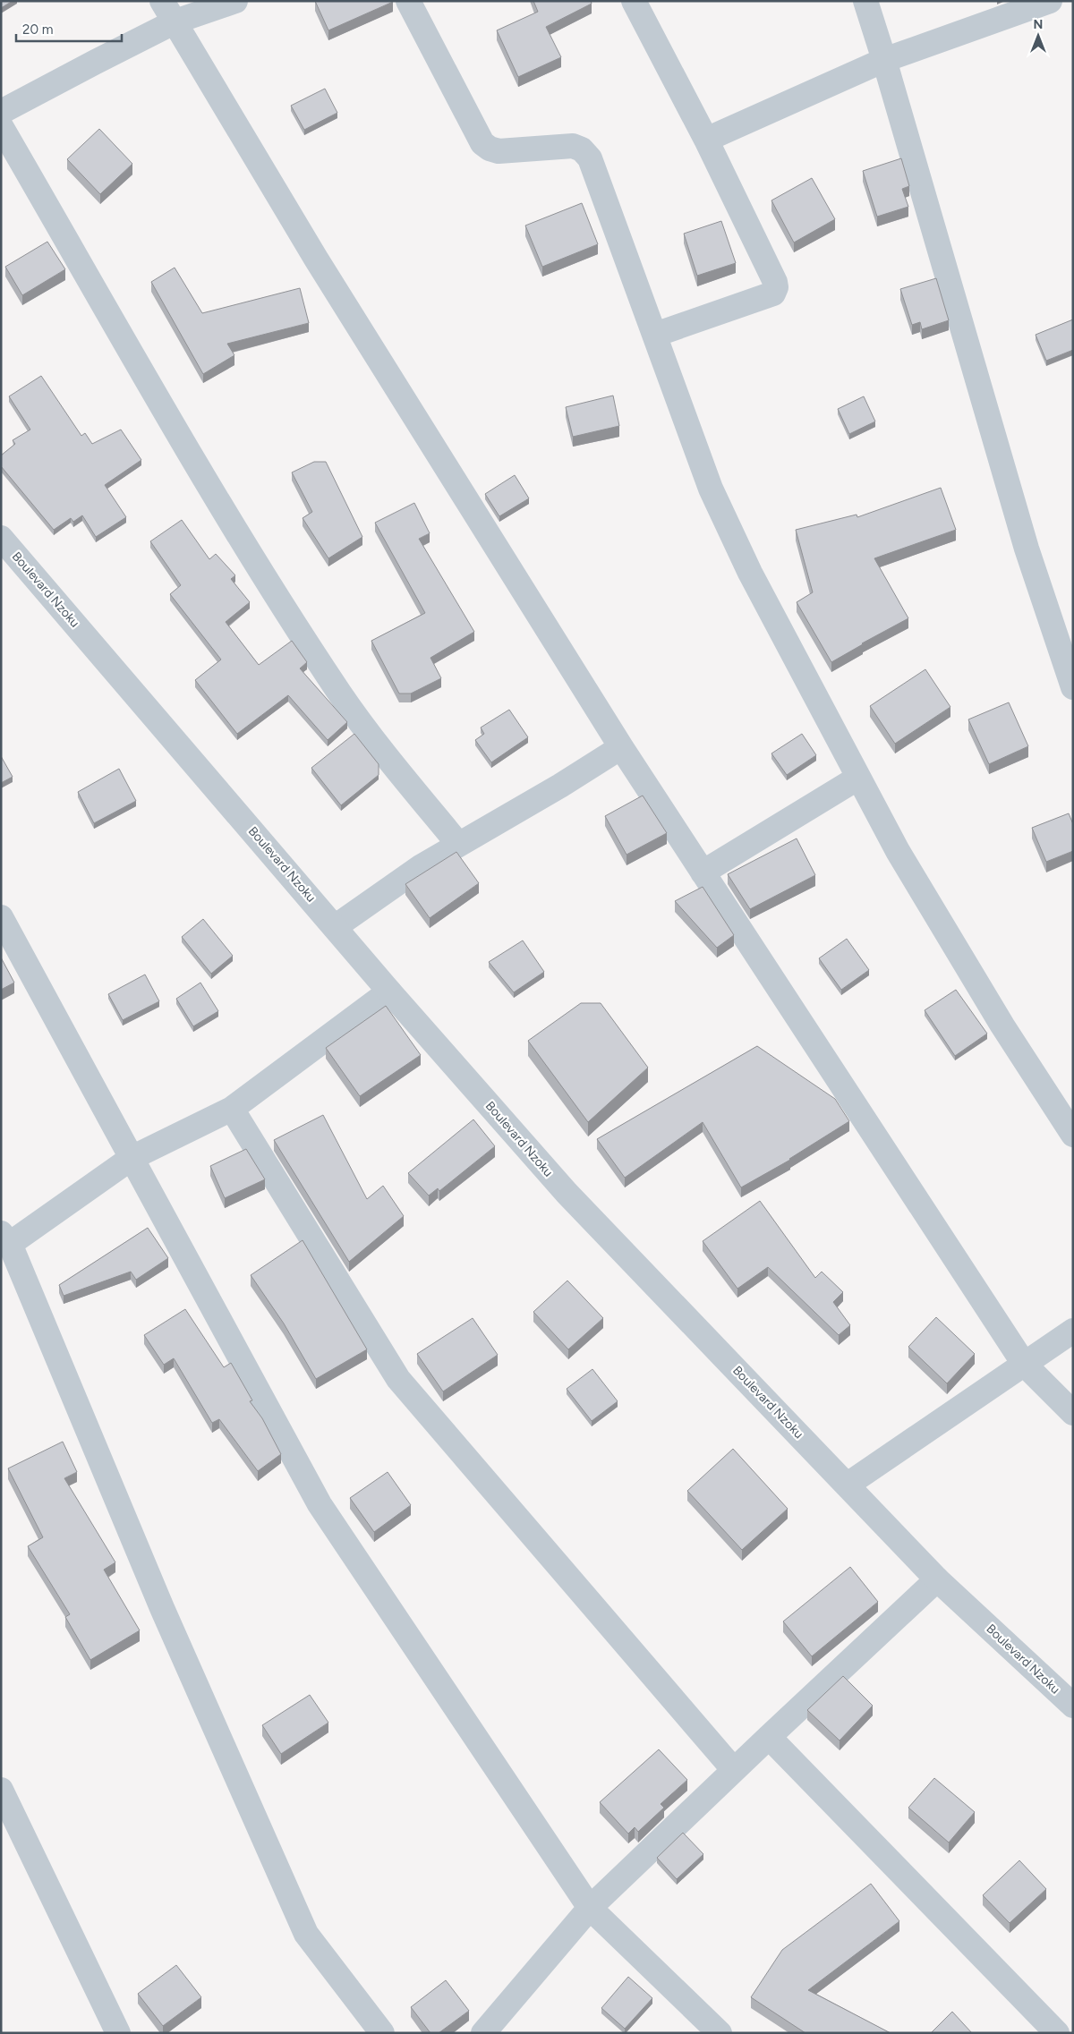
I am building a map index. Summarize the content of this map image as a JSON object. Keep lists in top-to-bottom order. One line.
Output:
{"streets":{"street":["Boulevard Nzoku"]},"scale_bar":"20 m","north":"top"}
